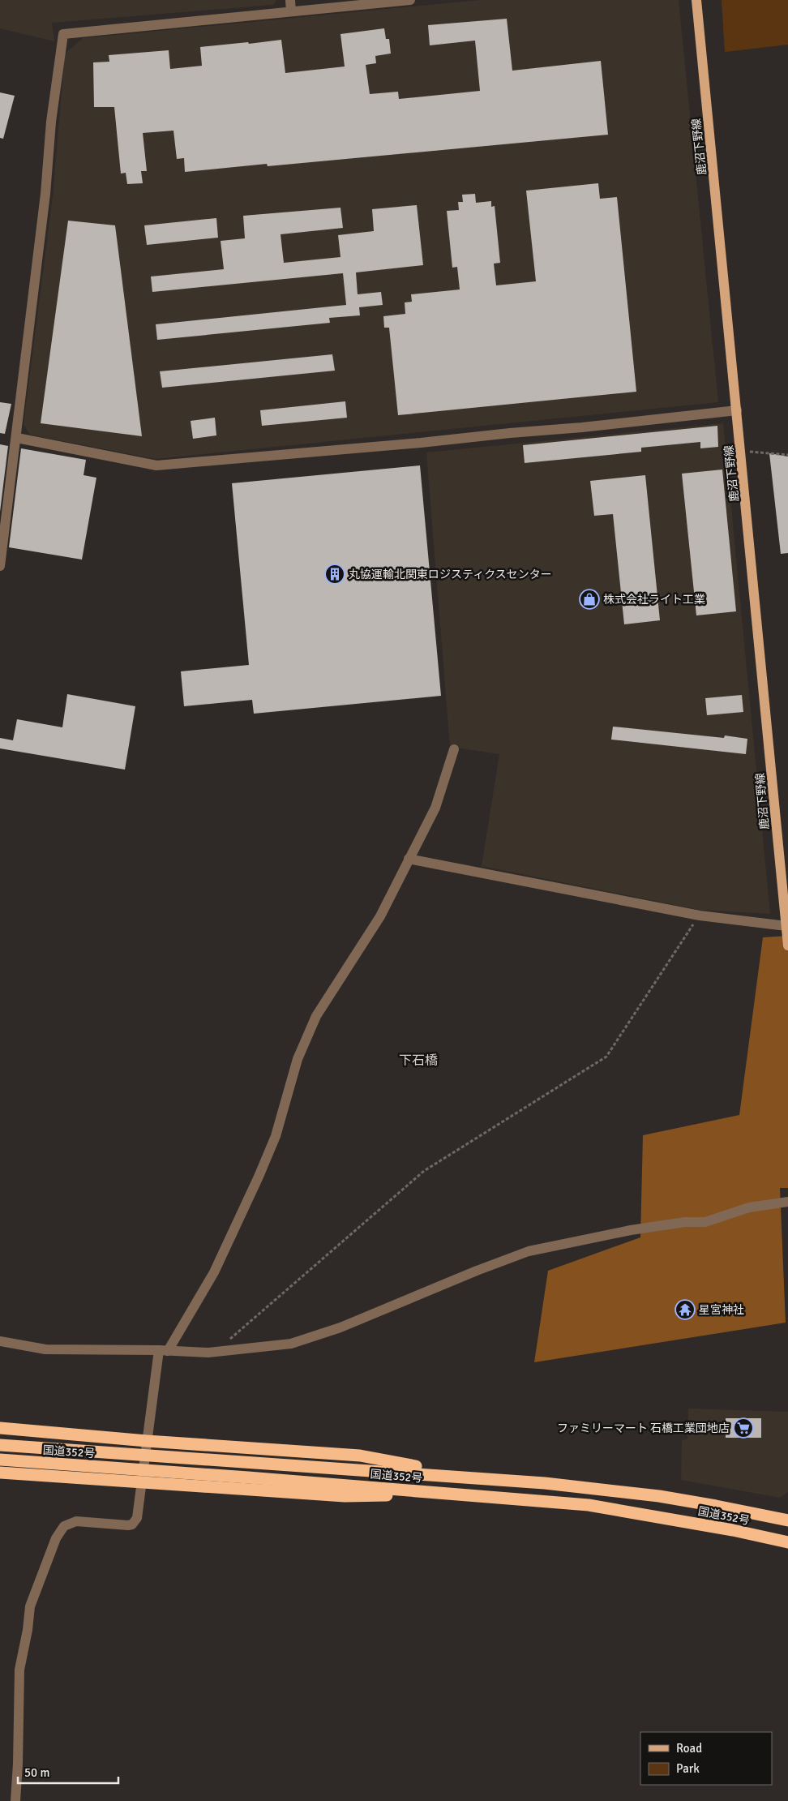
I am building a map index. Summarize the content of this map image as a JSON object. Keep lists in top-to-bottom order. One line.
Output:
{"streets":{"highway":["国道352号"],"main road":["鹿沼下野線"]},"districts":["下石橋"],"places":{"building":["丸協運輸北関東ロジスティクスセンター"],"shop":["株式会社ライト工業"],"temple":["星宮神社"],"supermarket":["ファミリーマート 石橋工業団地店"]},"legend":["Road","Park"],"scale_bar":"50 m"}
